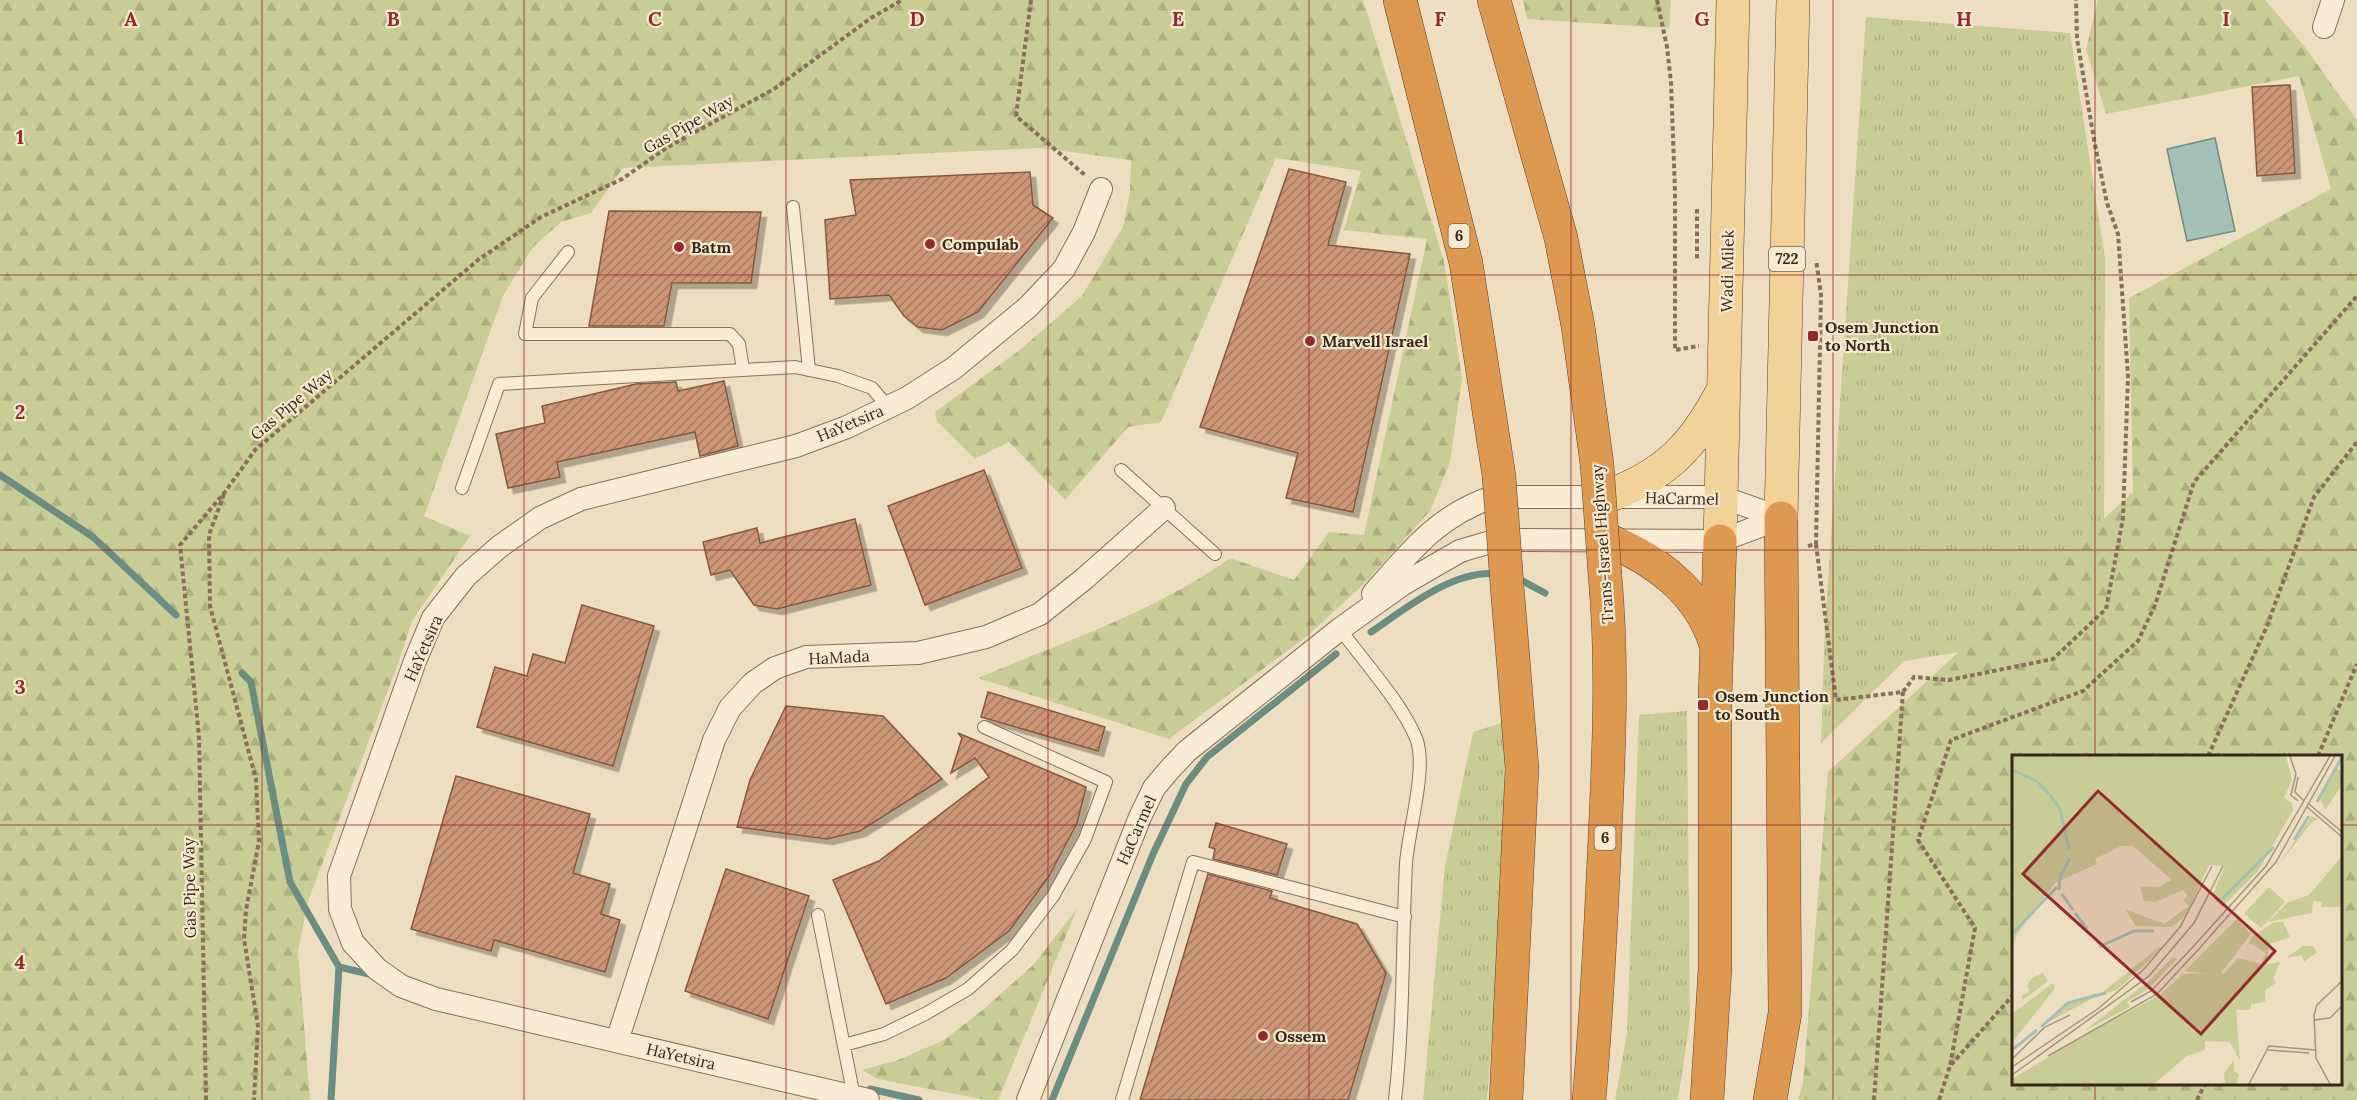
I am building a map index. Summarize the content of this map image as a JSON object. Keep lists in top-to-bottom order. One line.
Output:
{"streets":{"highway":["6","Trans-Israel Highway"],"main road":["722","Wadi Milek"],"street":["HaYetsira","HaCarmel","HaMada"],"path":["Gas Pipe Way"]},"crossings":[["722","HaCarmel"],["Wadi Milek","HaCarmel"],["HaYetsira","HaMada"]],"places":{"other":["Compulab","Batm","Marvell Israel","Ossem"],"transit":["Osem Junction to North","Osem Junction to South"]},"grid":{"columns":["A","B","C","D","E","F","G","H","I"],"rows":["1","2","3","4"]}}
